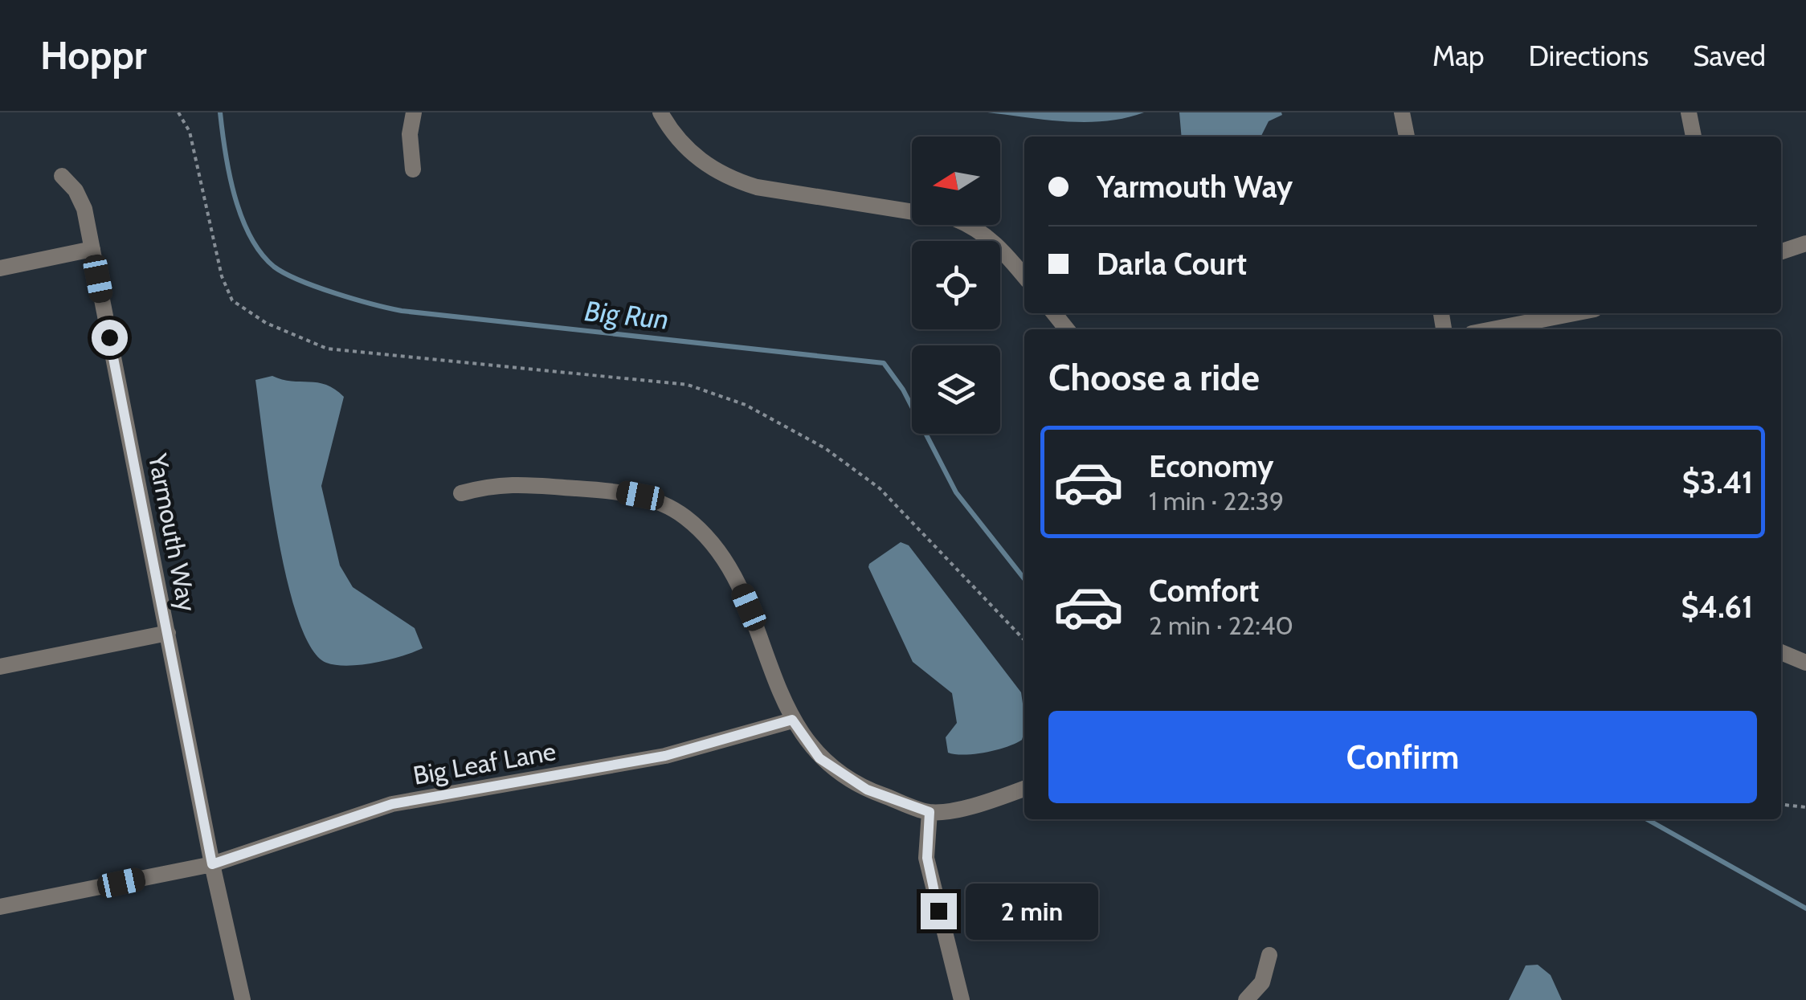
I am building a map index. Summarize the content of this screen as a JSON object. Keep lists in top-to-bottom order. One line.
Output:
{"streets":{"street":["Yarmouth Way","Big Leaf Lane"]},"crossings":[["Yarmouth Way","Big Leaf Lane"]],"water":["Big Run"],"north":"left","page":{"header":"Hoppr","nav":["Map","Directions","Saved"],"banner":["Yarmouth Way","Darla Court"],"heading":"Choose a ride","list":[{"name":"Economy","note":"1 min · 22:39","value":"$3.41"},{"name":"Comfort","note":"2 min · 22:40","value":"$4.61"}],"buttons":"Confirm","bubble":"2 min"}}
